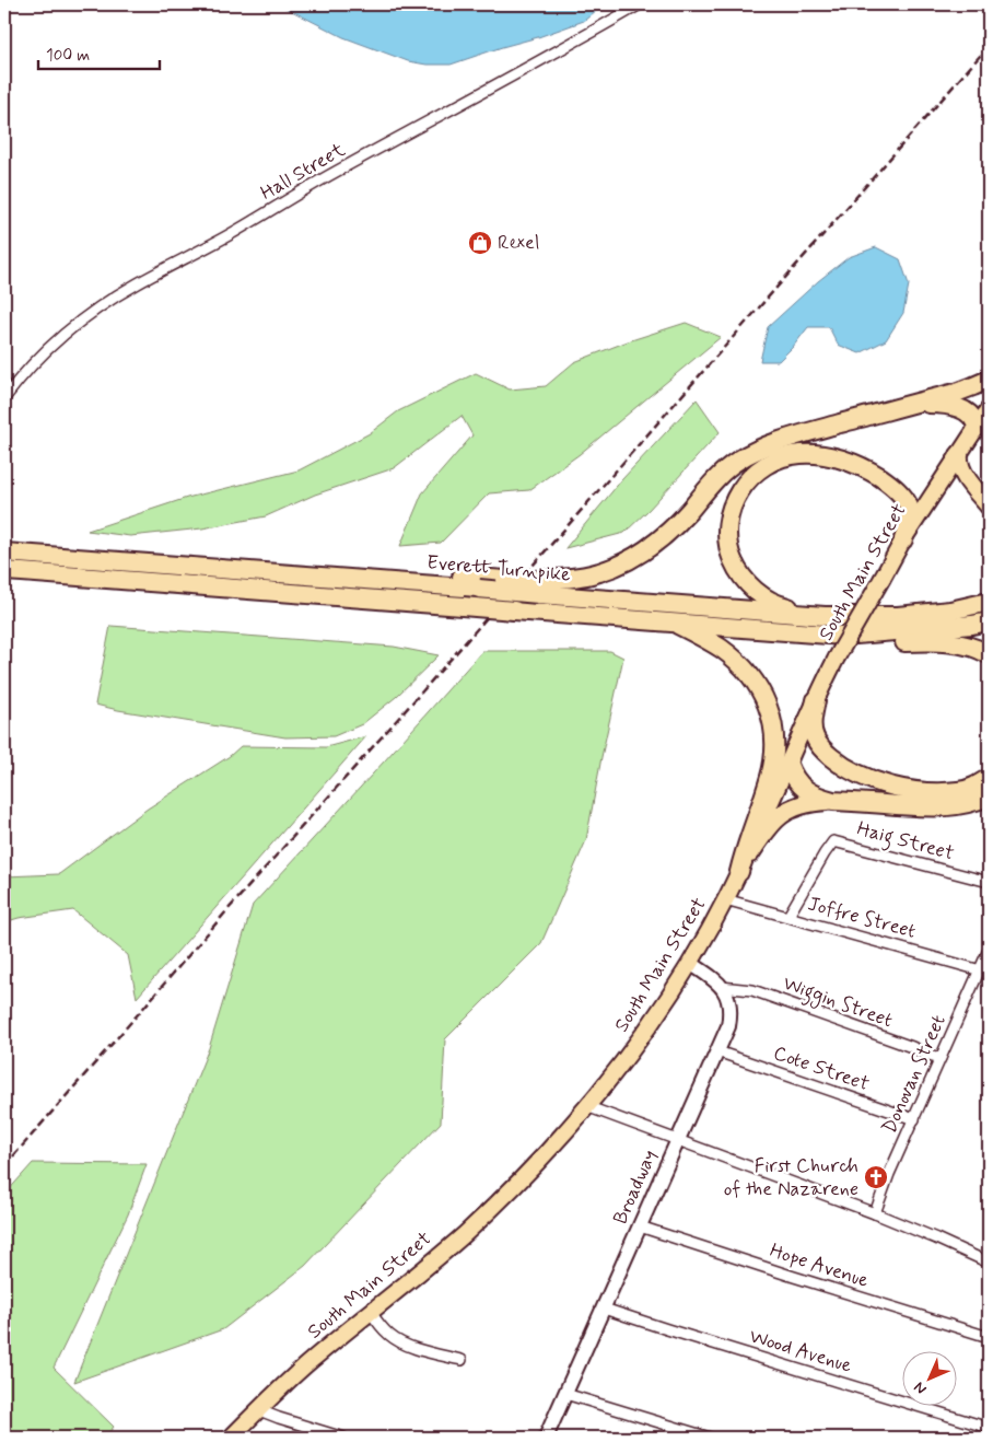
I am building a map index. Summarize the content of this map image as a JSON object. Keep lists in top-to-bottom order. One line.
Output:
{"streets":{"highway":["Everett Turnpike"],"main road":["South Main Street"],"street":["Hall Street","Haig Street","Joffre Street","Wiggin Street","Cote Street","Donovan Street","Broadway","Hope Avenue","Wood Avenue"]},"crossings":[["South Main Street","Joffre Street"],["Haig Street","Joffre Street"],["Joffre Street","Donovan Street"],["Wiggin Street","Donovan Street"],["Wiggin Street","Broadway"],["Cote Street","Donovan Street"],["Cote Street","Broadway"],["Broadway","Hope Avenue"],["Broadway","Wood Avenue"]],"places":{"shop":["Rexel"],"church":["First Church of the Nazarene"]},"scale_bar":"100 m","north":"bottom left"}
